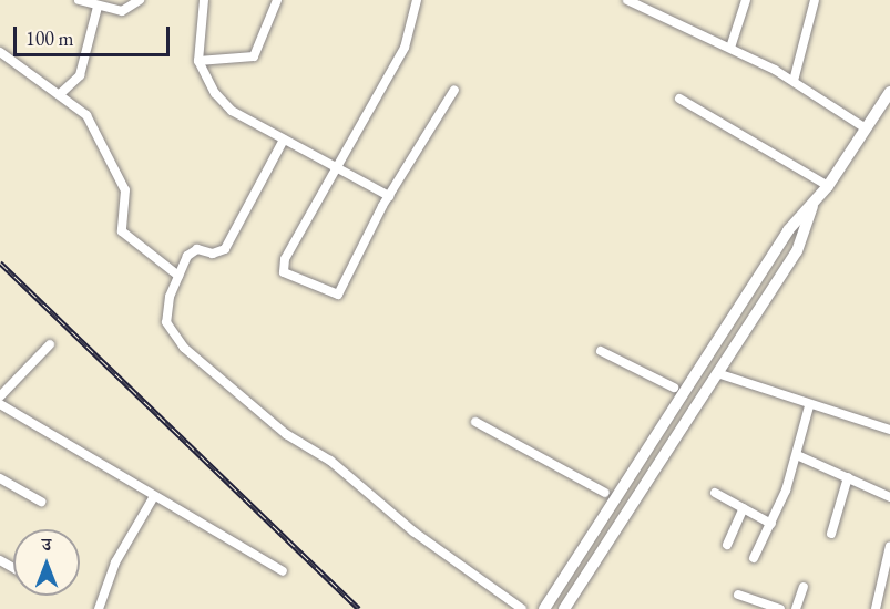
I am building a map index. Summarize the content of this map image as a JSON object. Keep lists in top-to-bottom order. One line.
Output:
{"scale_bar":"100 m","north":"top"}
